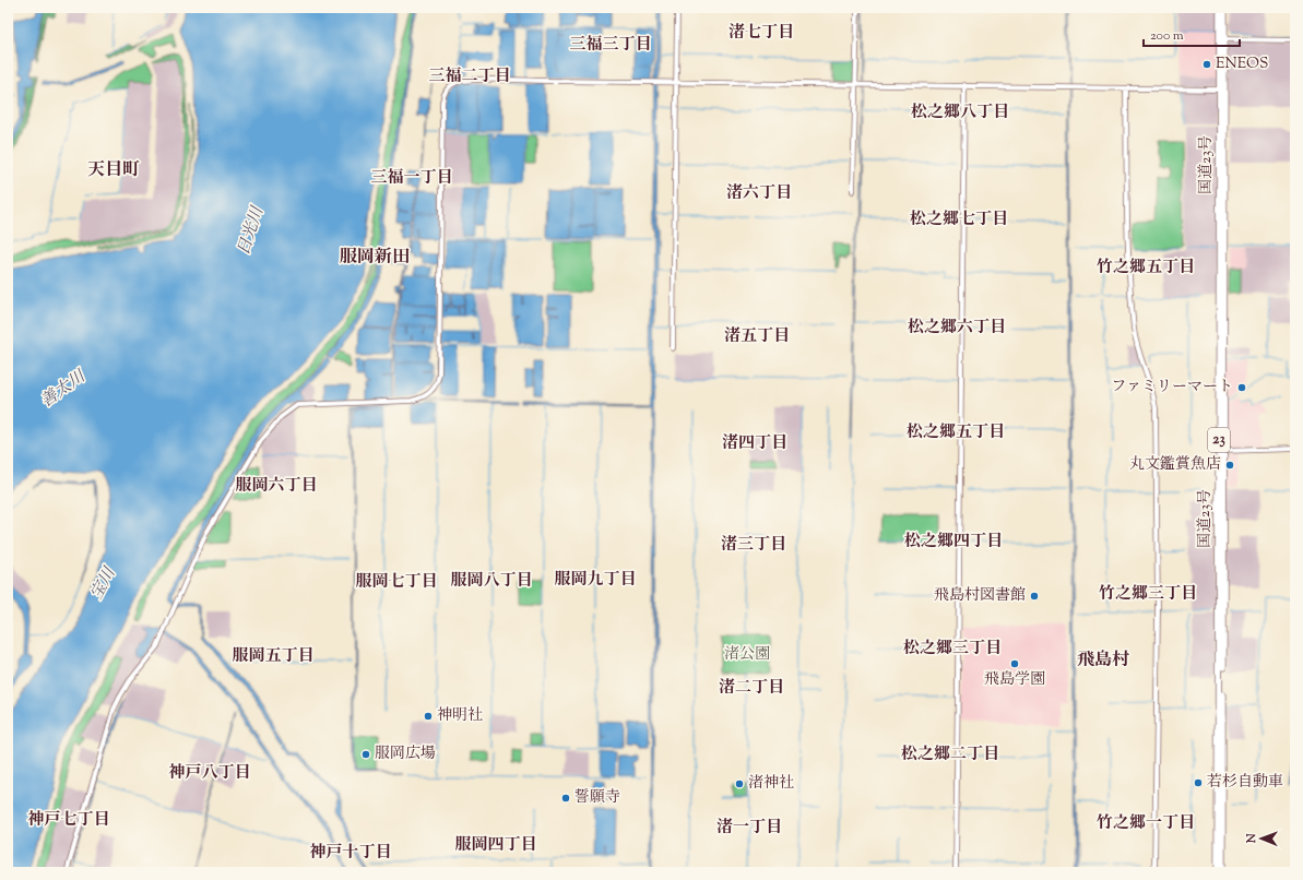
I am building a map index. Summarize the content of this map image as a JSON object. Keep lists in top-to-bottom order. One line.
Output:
{"streets":{"highway":["国道23号","23"]},"districts":["渚七丁目","三福三丁目","三福二丁目","松之郷八丁目","天目町","三福一丁目","渚六丁目","松之郷七丁目","服岡新田","竹之郷五丁目","松之郷六丁目","渚五丁目","松之郷五丁目","渚四丁目","服岡六丁目","松之郷四丁目","渚三丁目","服岡九丁目","服岡八丁目","服岡七丁目","竹之郷三丁目","松之郷三丁目","服岡五丁目","飛島村","渚二丁目","松之郷二丁目","神戸八丁目","神戸七丁目","竹之郷一丁目","渚一丁目","服岡四丁目","神戸十丁目"],"water":["日光川","善太川","宝川"],"parks":["渚公園"],"places":["ENEOS","ファミリーマート","丸文鑑賞魚店","飛島村図書館","飛島学園","神明社","服岡広場","若杉自動車","渚神社","誓願寺"],"scale_bar":"200 m","north":"left"}
